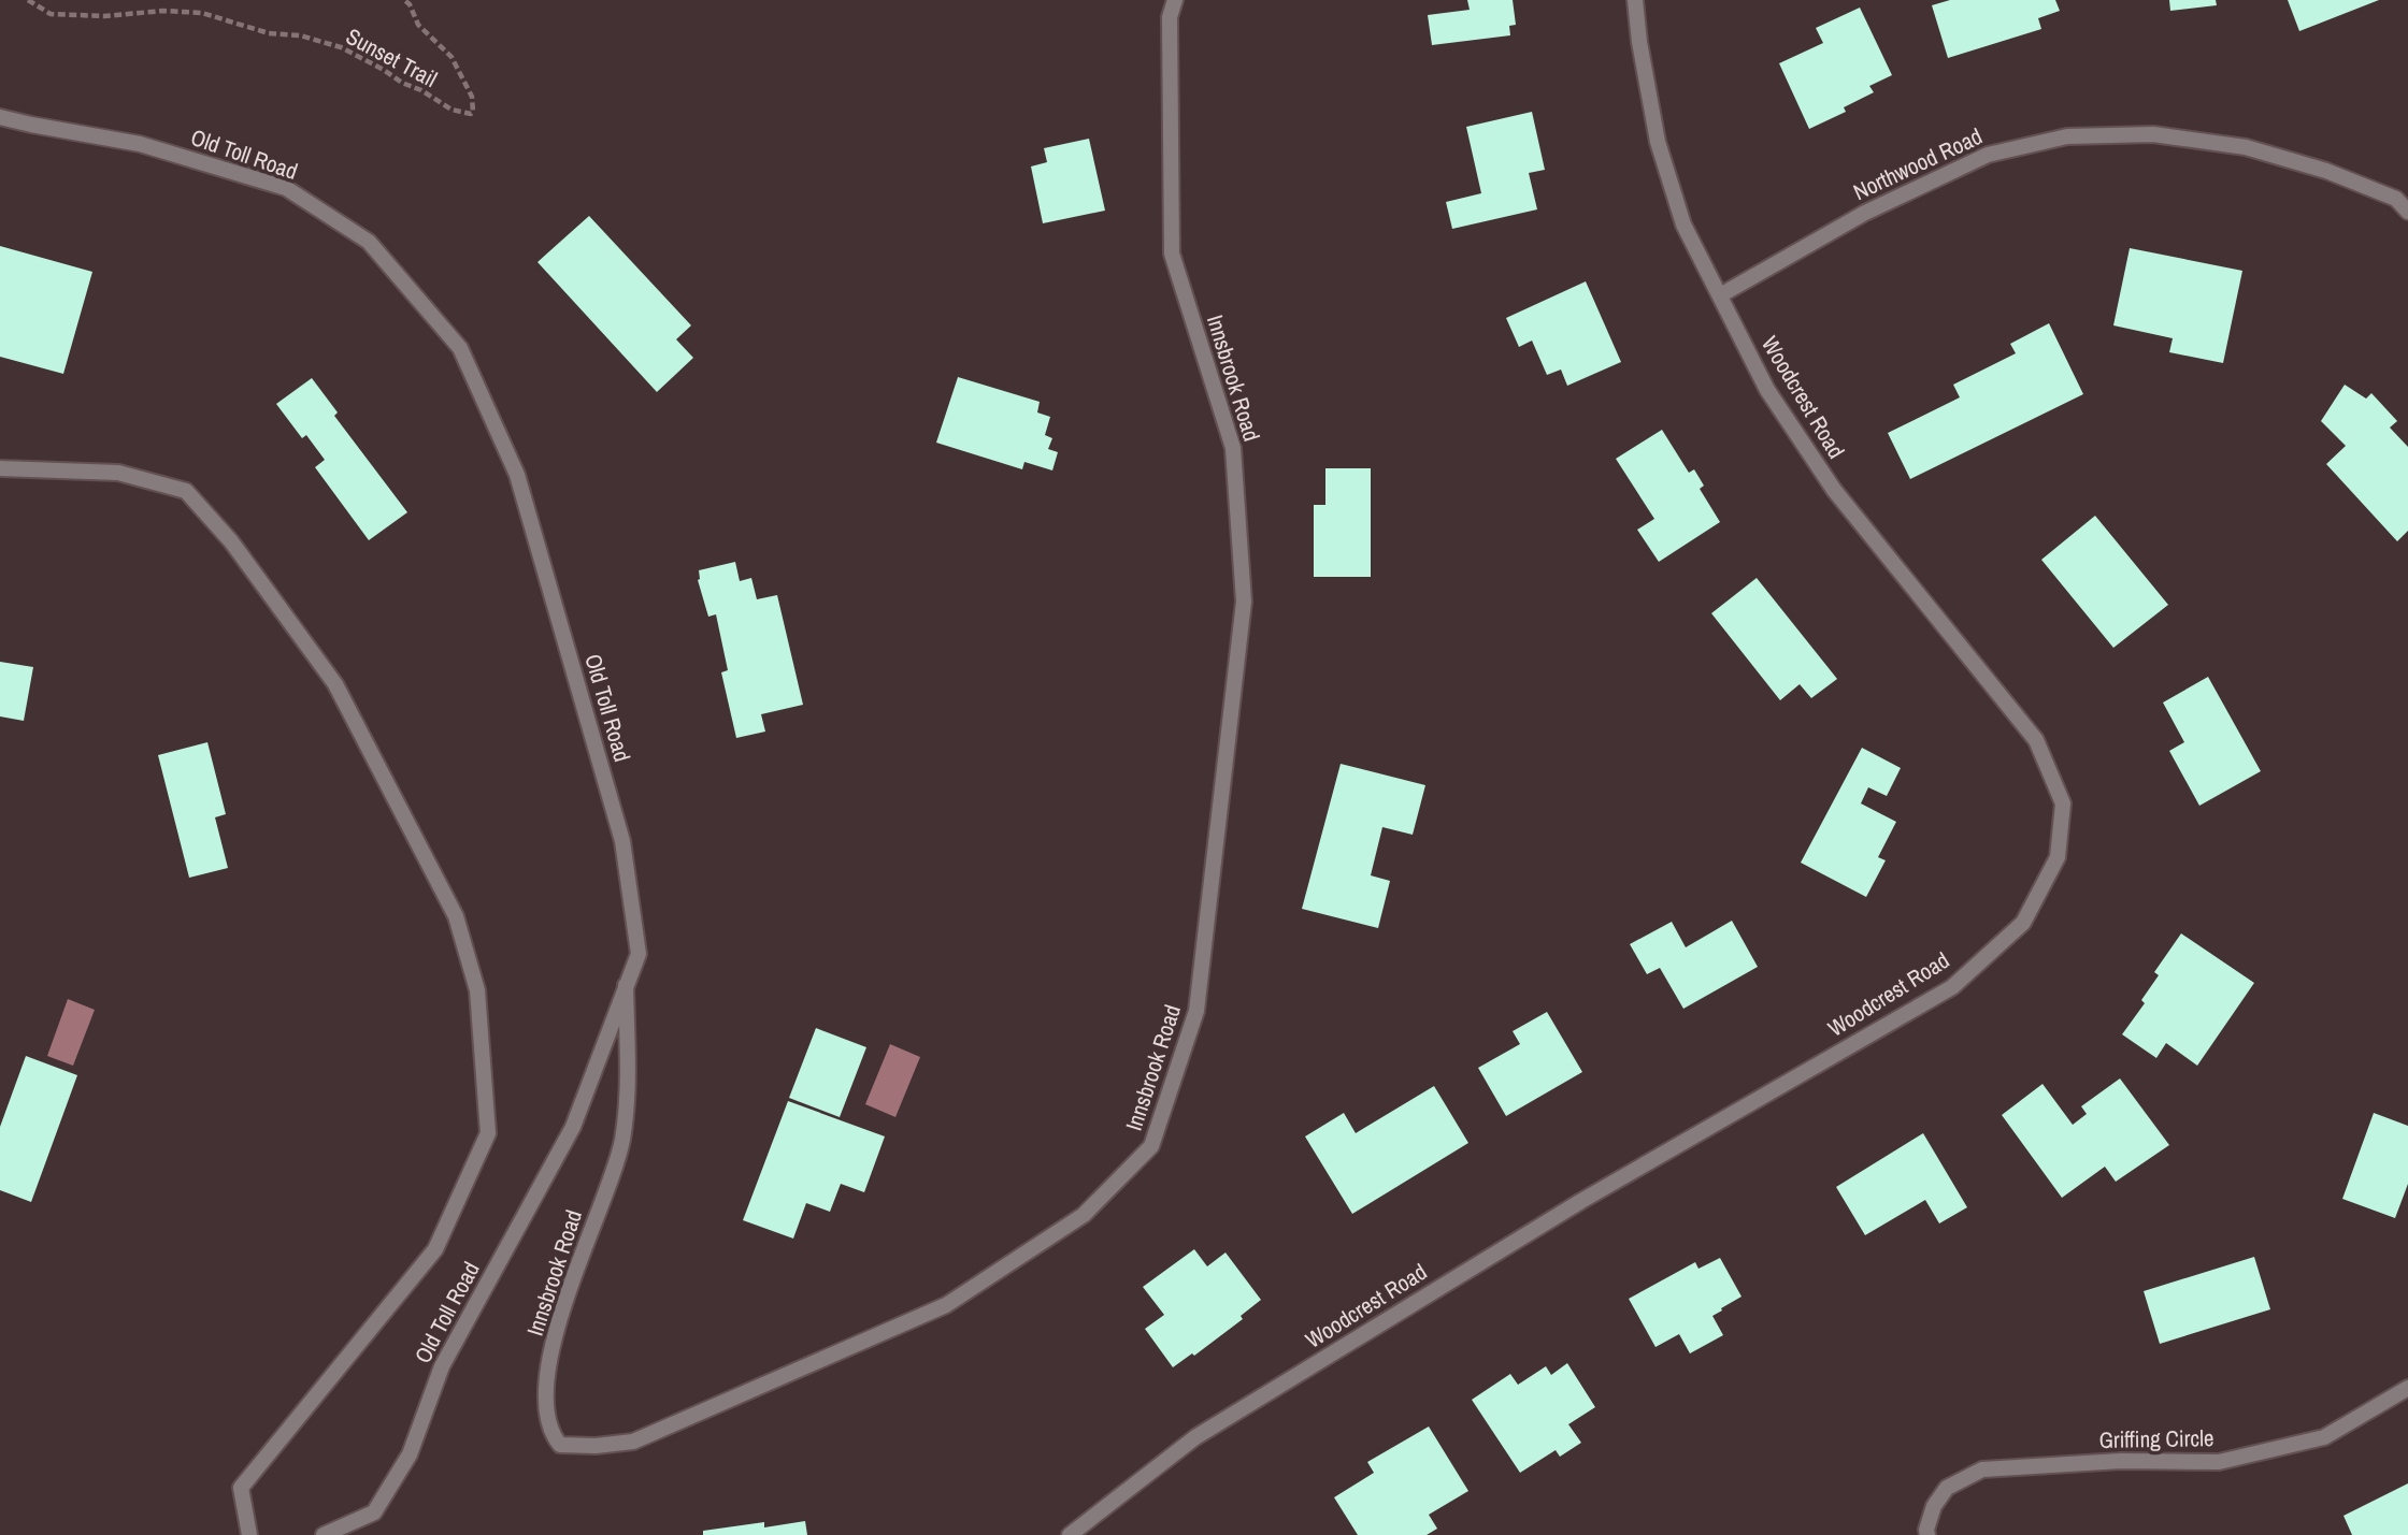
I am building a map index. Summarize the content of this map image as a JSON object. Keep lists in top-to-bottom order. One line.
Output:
{"streets":{"street":["Old Toll Road","Northwood Road","Innsbrook Road","Woodcrest Road","Griffing Circle"],"path":["Sunset Trail"]},"crossings":[["Old Toll Road","Innsbrook Road"],["Northwood Road","Woodcrest Road"]]}
